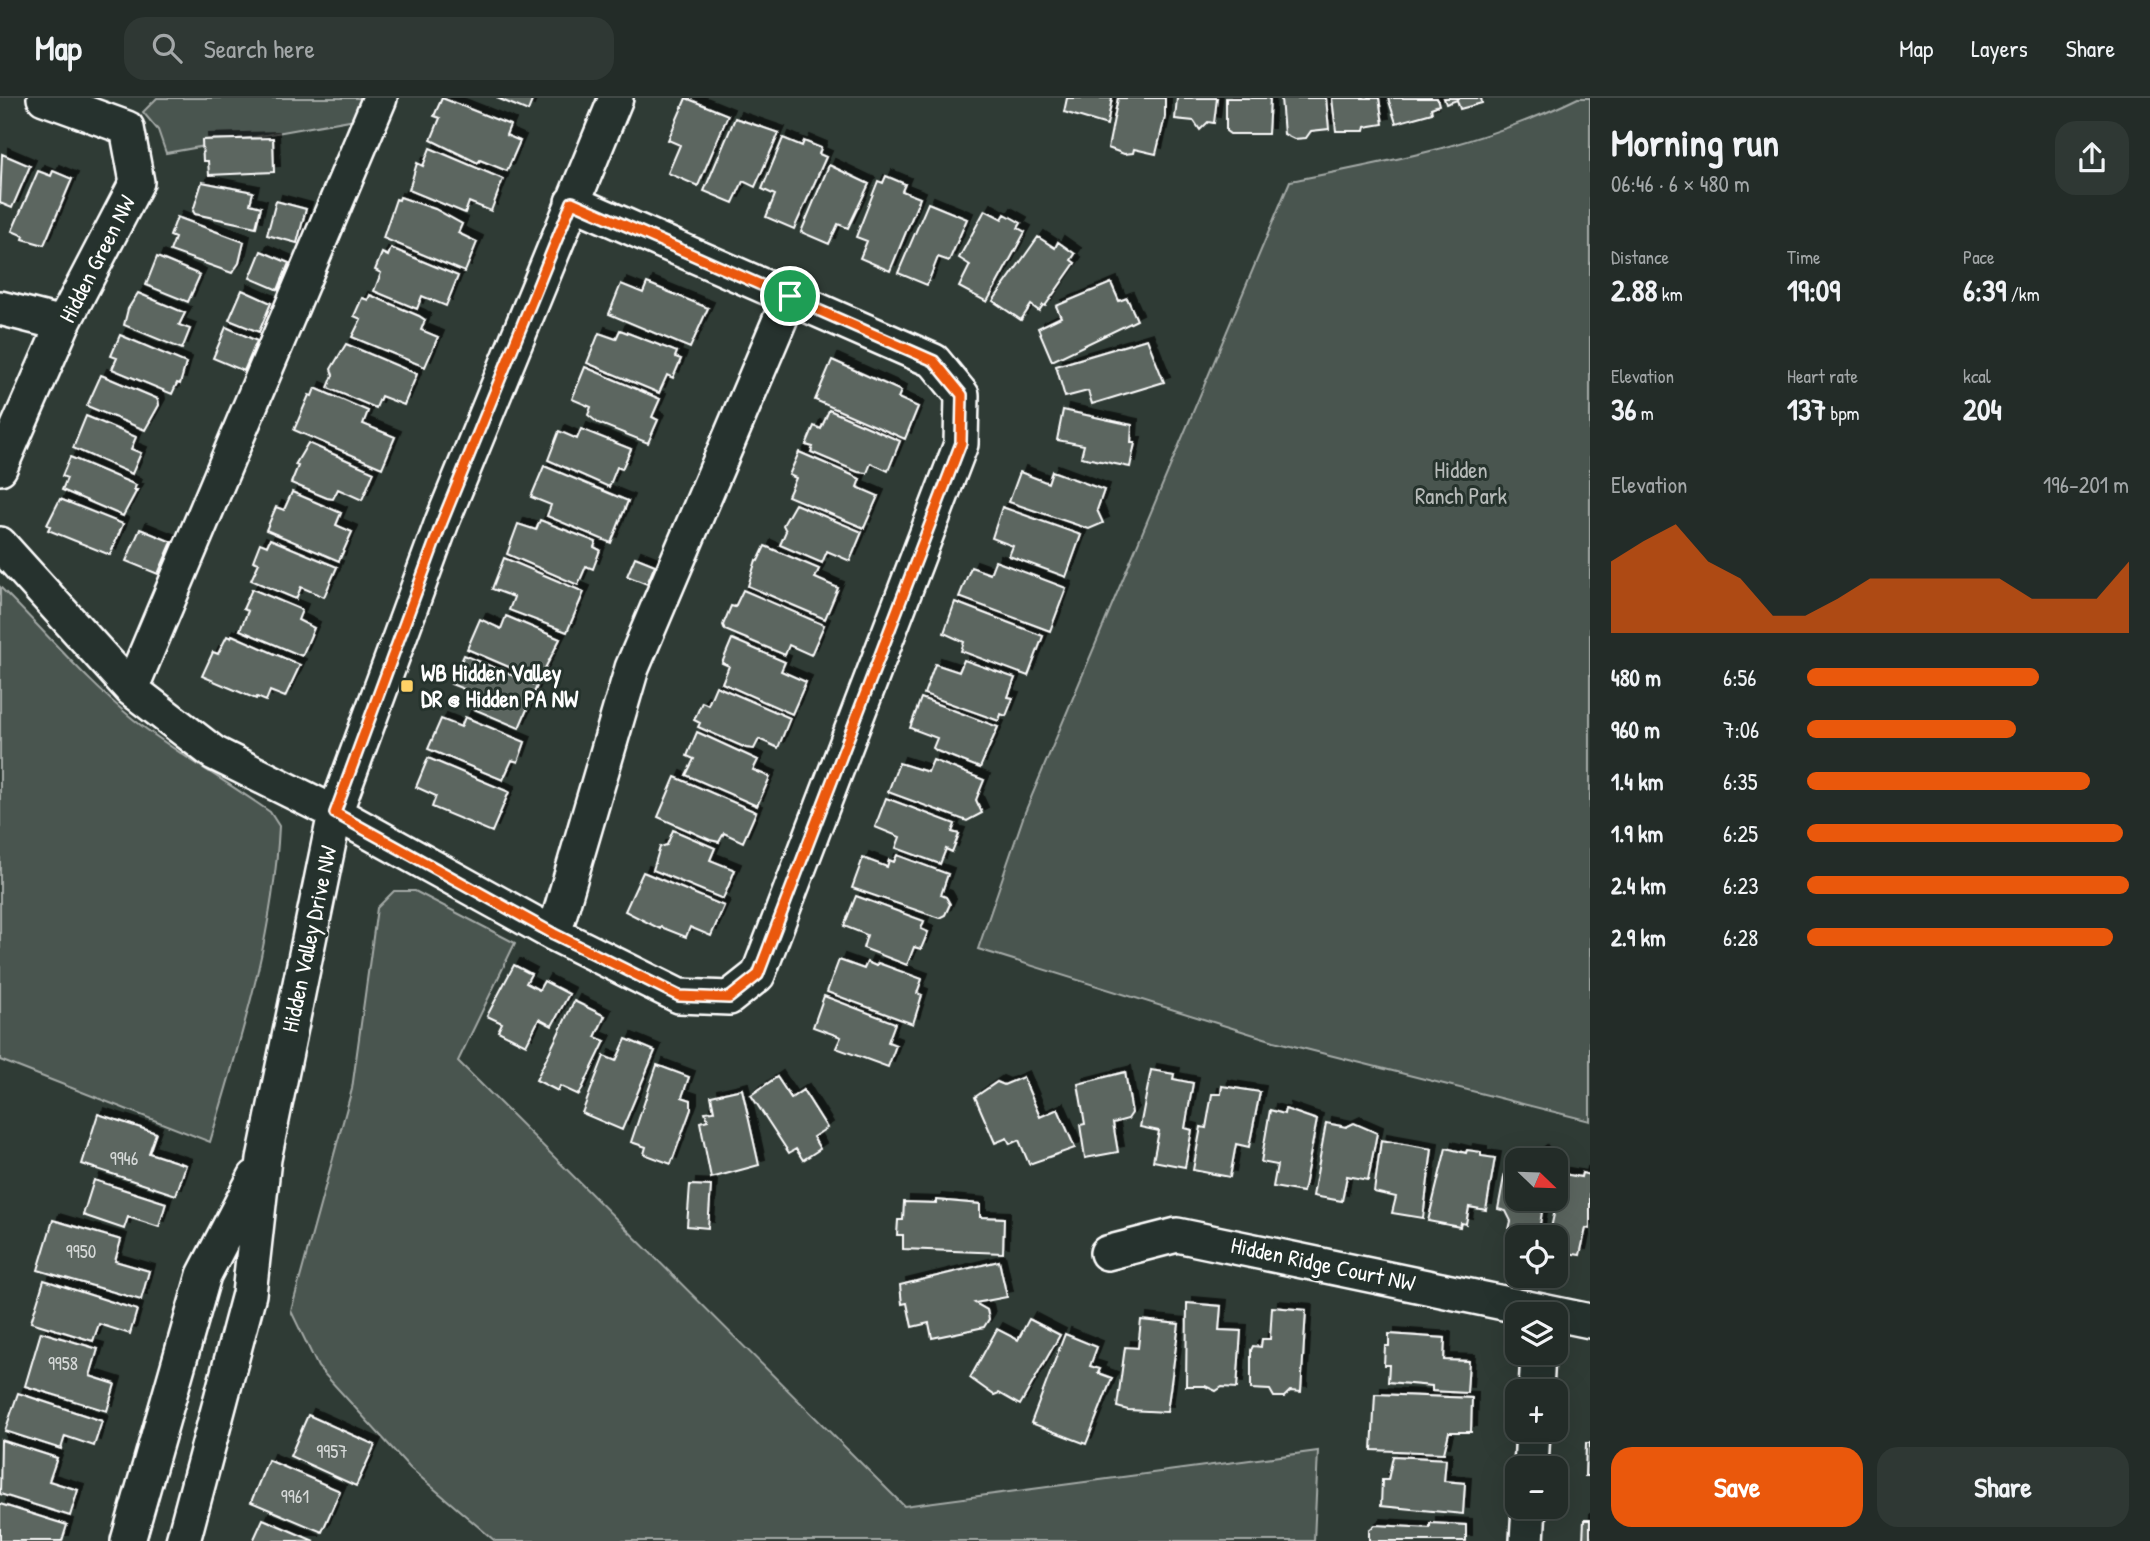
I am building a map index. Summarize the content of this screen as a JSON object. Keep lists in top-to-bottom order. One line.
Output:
{"streets":{"street":["Hidden Green NW","Hidden Valley Drive NW","Hidden Ridge Court NW"]},"parks":["Hidden Ranch Park"],"places":{"transit":["WB Hidden Valley DR @ Hidden PA NW"]},"house_numbers":["9946","9950","9958","9957","9961"],"north":"bottom right","page":{"header":"Map","search":"Search here","nav":["Map","Layers","Share"],"heading":["Morning run","06:46 · 6 × 480 m"],"stats":[["Distance","2.88 km"],["Time","19:09"],["Pace","6:39 /km"],["Elevation","36 m"],["Heart rate","137 bpm"],["kcal","204"]],"chart":["Elevation","196–201 m"],"list":[{"name":"480 m","note":"6:56"},{"name":"960 m","note":"7:06"},{"name":"1.4 km","note":"6:35"},{"name":"1.9 km","note":"6:25"},{"name":"2.4 km","note":"6:23"},{"name":"2.9 km","note":"6:28"}],"map_buttons":["+","−"],"buttons":["Save","Share"]}}
